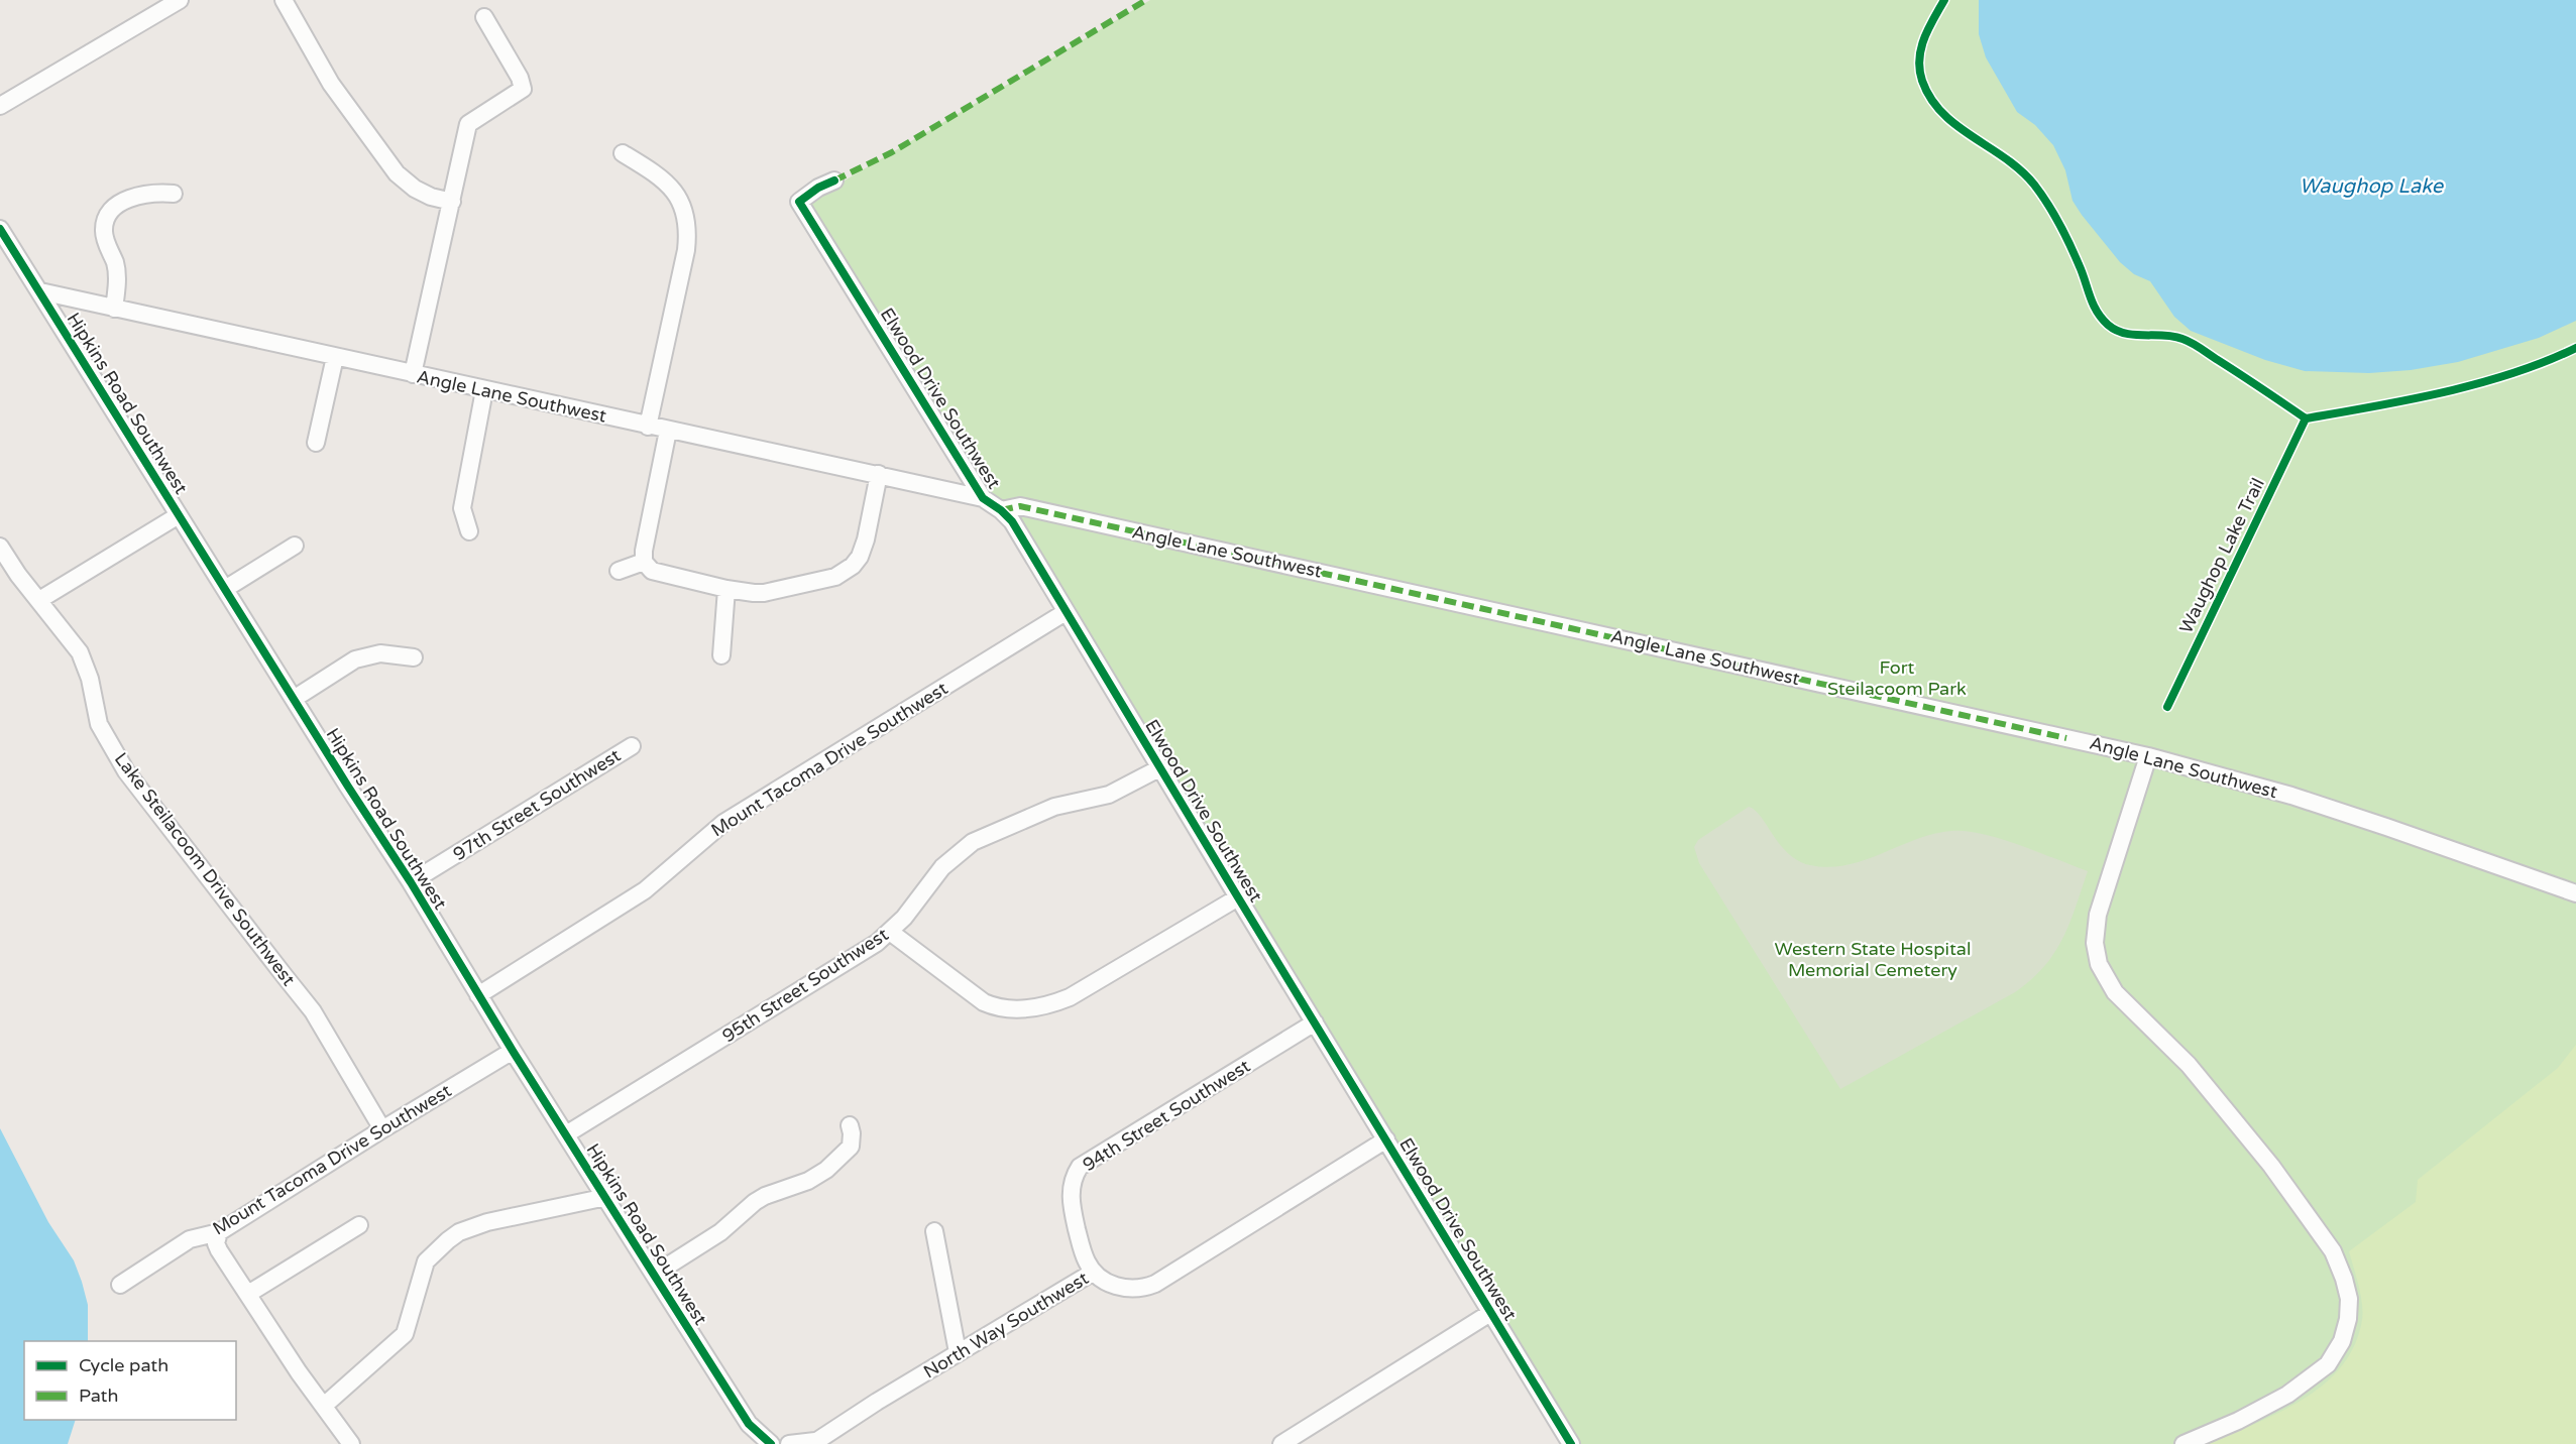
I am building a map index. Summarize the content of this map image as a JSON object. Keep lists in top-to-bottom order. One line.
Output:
{"streets":{"street":["Angle Lane Southwest","Elwood Drive Southwest","Hipkins Road Southwest","Mount Tacoma Drive Southwest","97th Street Southwest","Lake Steilacoom Drive Southwest","95th Street Southwest","94th Street Southwest","North Way Southwest"],"cycle path":["Waughop Lake Trail"]},"crossings":[["Angle Lane Southwest","Elwood Drive Southwest"],["Angle Lane Southwest","Hipkins Road Southwest"],["Elwood Drive Southwest","Mount Tacoma Drive Southwest"],["Elwood Drive Southwest","95th Street Southwest"],["Elwood Drive Southwest","94th Street Southwest"],["Elwood Drive Southwest","North Way Southwest"],["Hipkins Road Southwest","Mount Tacoma Drive Southwest"],["Hipkins Road Southwest","97th Street Southwest"],["Hipkins Road Southwest","95th Street Southwest"],["Mount Tacoma Drive Southwest","Lake Steilacoom Drive Southwest"],["94th Street Southwest","North Way Southwest"]],"water":["Waughop Lake"],"parks":["Fort Steilacoom Park","Western State Hospital Memorial Cemetery"],"legend":["Cycle path","Path"]}
